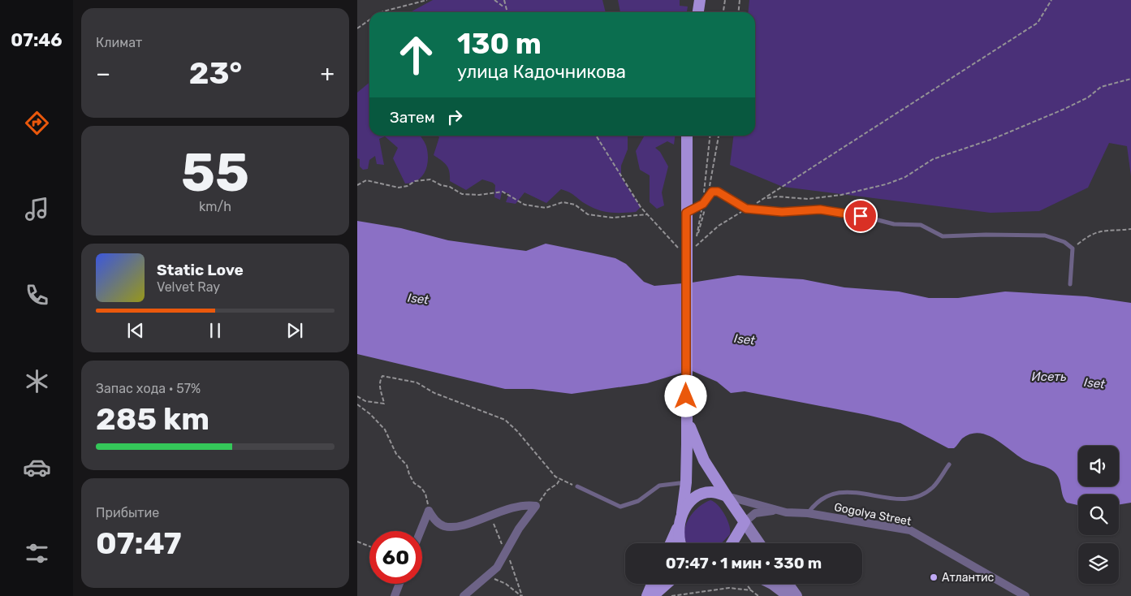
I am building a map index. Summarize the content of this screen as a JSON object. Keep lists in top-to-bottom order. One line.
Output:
{"streets":{"street":["Gogolya Street"]},"water":["Iset","Исеть"],"places":["Атлантис"],"page":{"tabs":"07:46","tile":["Климат",["55","km/h"],["Запас хода · 57%","285 km"],["Прибытие","07:47"]],"turn":["130 m","улица Кадочникова"],"heat":["−","23°","+"],"then":"Затем","song":["Static Love","Velvet Ray"],"limit":"60","trip":"07:47 · 1 мин · 330 m"}}
